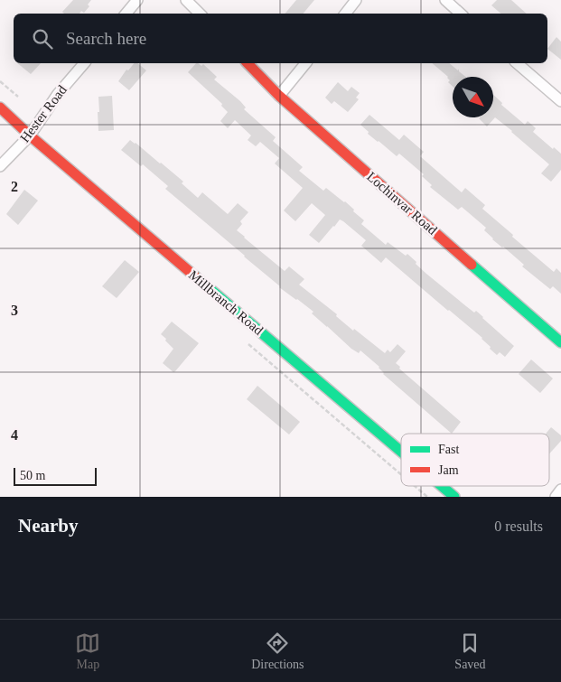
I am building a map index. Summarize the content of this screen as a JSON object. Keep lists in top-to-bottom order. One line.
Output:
{"streets":{"main road":["Lochinvar Road","Millbranch Road"],"street":["Hester Road"]},"crossings":[["Hester Road","Millbranch Road"]],"legend":["Fast","Jam"],"scale_bar":"50 m","north":"bottom right","page":{"search":"Search here","scale":"50 m","heading":["Nearby","0 results"],"nav":["Map","Directions","Saved"]},"grid":{"rows":["2","3","4"]}}
